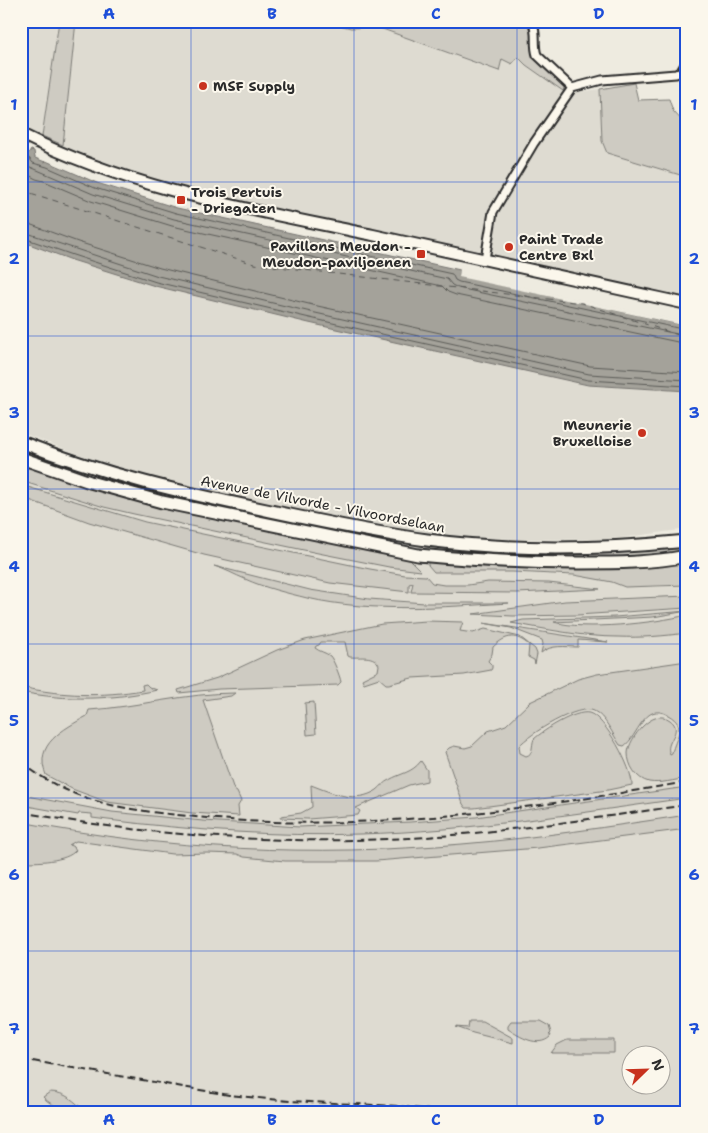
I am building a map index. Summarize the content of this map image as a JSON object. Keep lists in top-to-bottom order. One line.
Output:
{"streets":{"main road":["Avenue de Vilvorde - Vilvoordselaan"]},"places":{"other":["MSF Supply","Paint Trade Centre Bxl","Meunerie Bruxelloise"],"transit":["Trois Pertuis - Driegaten","Pavillons Meudon - Meudon-paviljoenen"]},"north":"top right","grid":{"columns":["A","B","C","D"],"rows":["1","2","3","4","5","6","7"]}}
